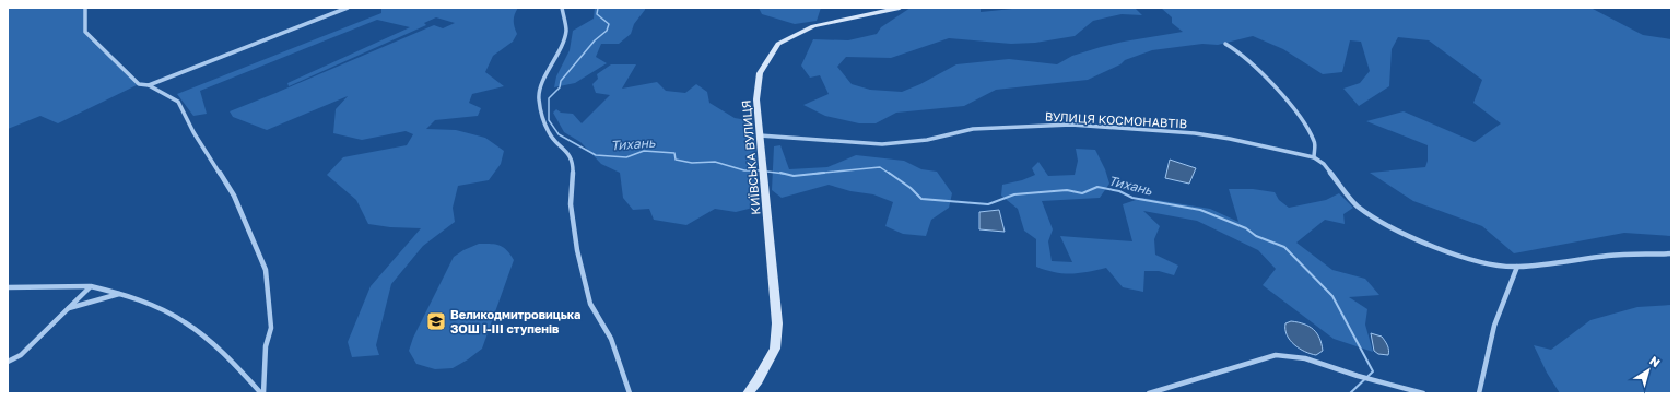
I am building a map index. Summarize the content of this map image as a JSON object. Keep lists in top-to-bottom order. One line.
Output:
{"streets":{"main road":["КИЇВСЬКА ВУЛИЦЯ"],"street":["ВУЛИЦЯ КОСМОНАВТІВ"]},"crossings":[["ВУЛИЦЯ КОСМОНАВТІВ","КИЇВСЬКА ВУЛИЦЯ"]],"water":["Тихань"],"places":{"school or university":["Великодмитровицька ЗОШ І-ІІІ ступенів"]},"north":"top right"}
